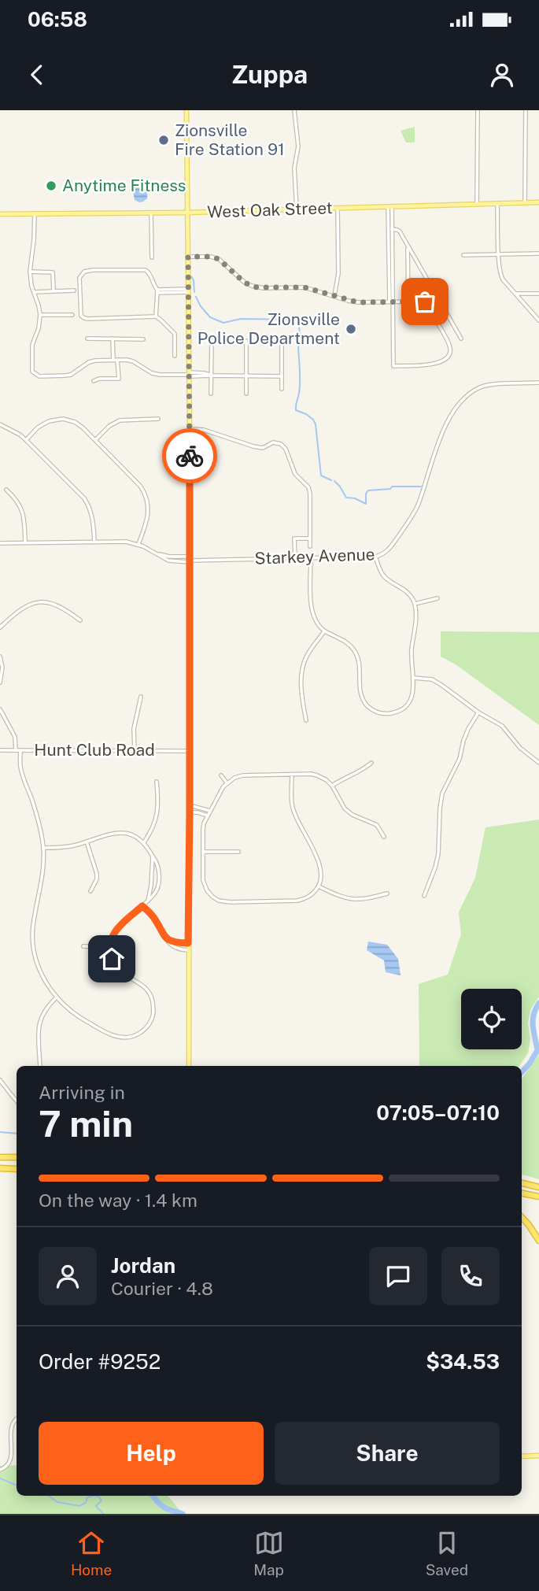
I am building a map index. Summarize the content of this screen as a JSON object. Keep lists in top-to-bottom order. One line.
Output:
{"streets":{"main road":["West Oak Street"],"street":["Starkey Avenue","Hunt Club Road"]},"places":["Zionsville Fire Station 91","Anytime Fitness","Zionsville Police Department"],"page":{"status":"06:58","header":"Zuppa","heading":["7 min","Arriving in","07:05–07:10"],"panel":["Jordan","Courier · 4.8","Order #9252","$34.53"],"bar":"On the way · 1.4 km","buttons":["Help","Share"],"tabs":["Home","Map","Saved"]}}
